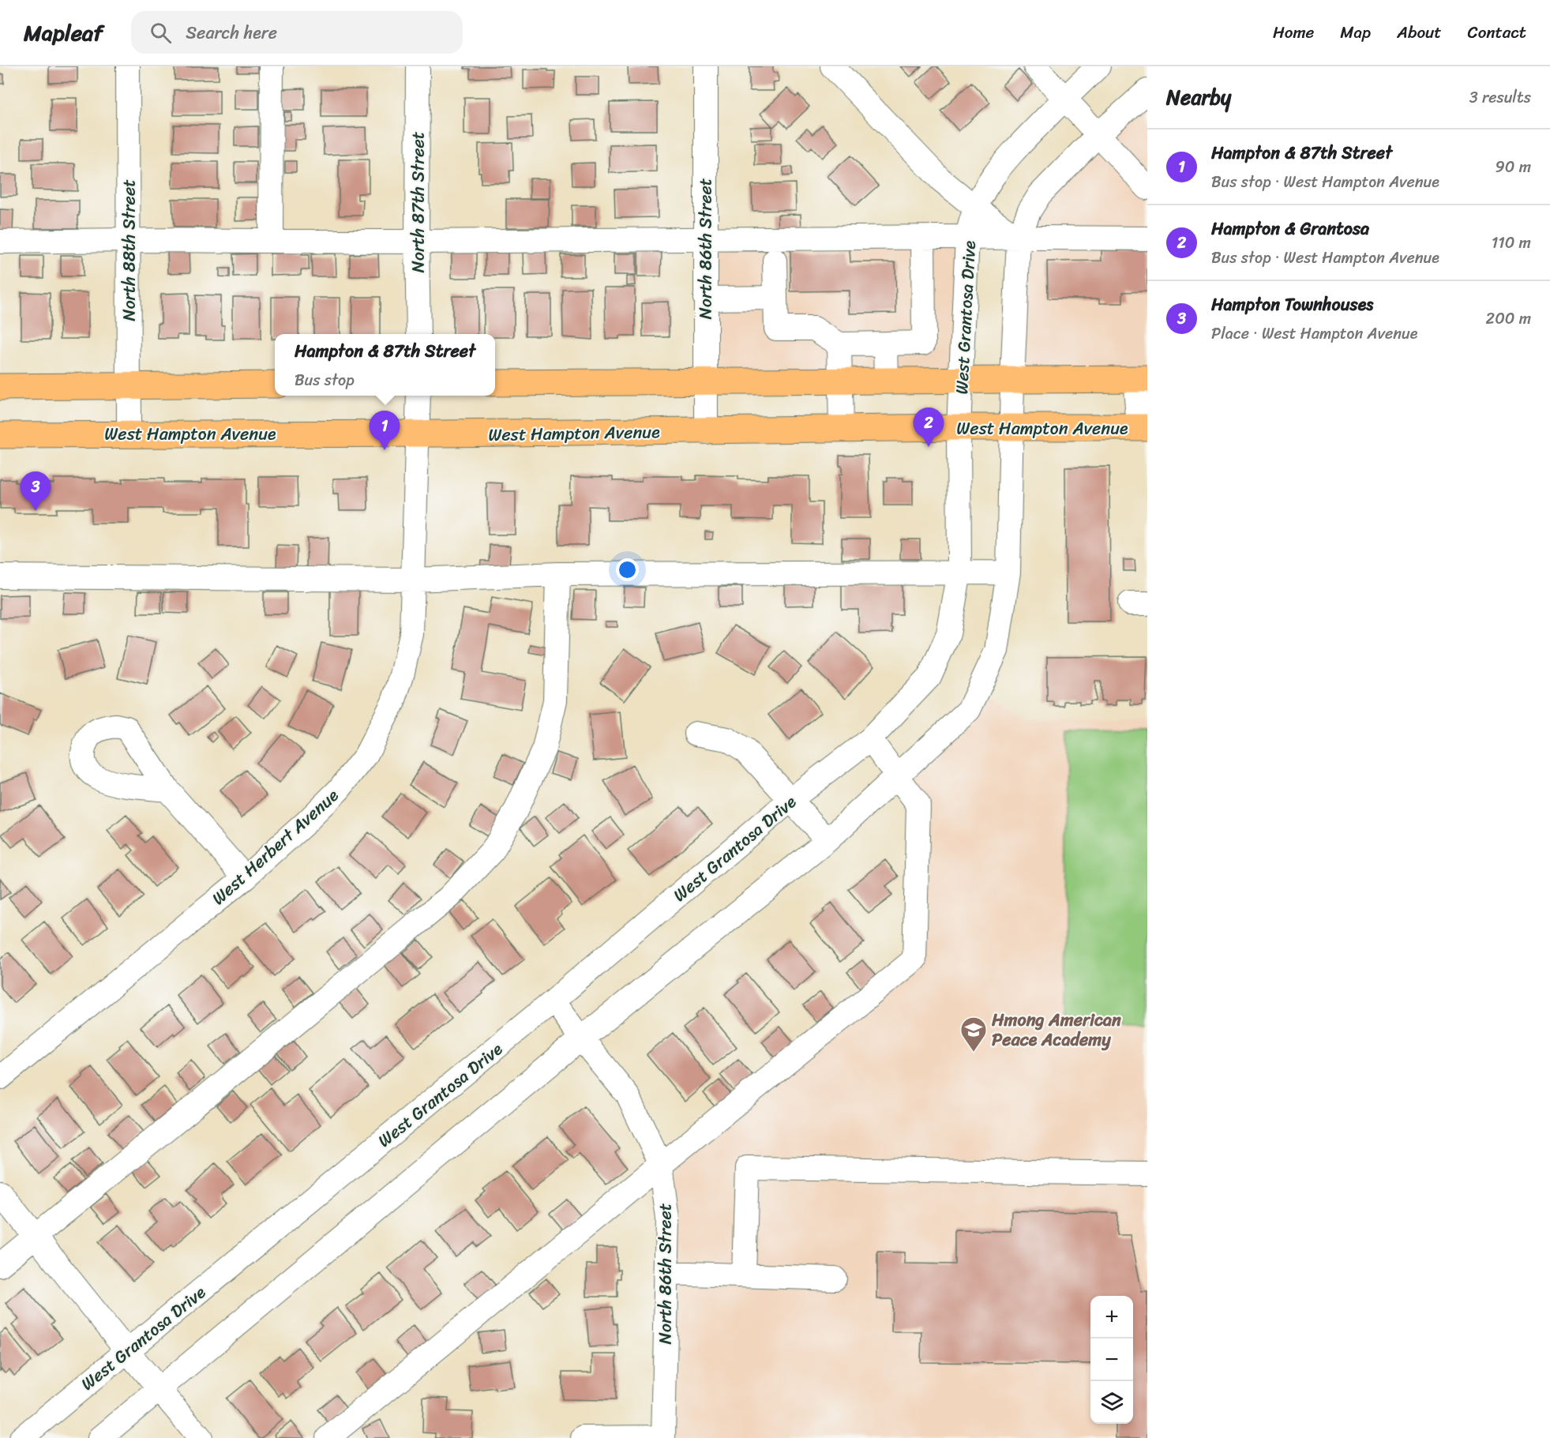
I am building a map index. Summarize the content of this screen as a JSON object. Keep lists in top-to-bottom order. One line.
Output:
{"streets":{"main road":["West Hampton Avenue"],"street":["North 87th Street","North 86th Street","North 88th Street","West Grantosa Drive","West Herbert Avenue"]},"crossings":[["North 86th Street","West Grantosa Drive"],["North 86th Street","West Hampton Avenue"],["North 88th Street","West Hampton Avenue"],["West Grantosa Drive","West Hampton Avenue"],["West Hampton Avenue","West Herbert Avenue"]],"places":{"school or university":["Hmong American Peace Academy"]},"page":{"header":"Mapleaf","search":"Search here","nav":["Home","Map","About","Contact"],"heading":["Nearby","3 results"],"list":[{"mark":"1","name":"Hampton & 87th Street","note":"Bus stop · West Hampton Avenue","value":"90 m"},{"mark":"2","name":"Hampton & Grantosa","note":"Bus stop · West Hampton Avenue","value":"110 m"},{"mark":"3","name":"Hampton Townhouses","note":"Place · West Hampton Avenue","value":"200 m"}],"popup":["Hampton & 87th Street","Bus stop"],"pins":["2","1","3"],"map_buttons":["+","−"]}}
